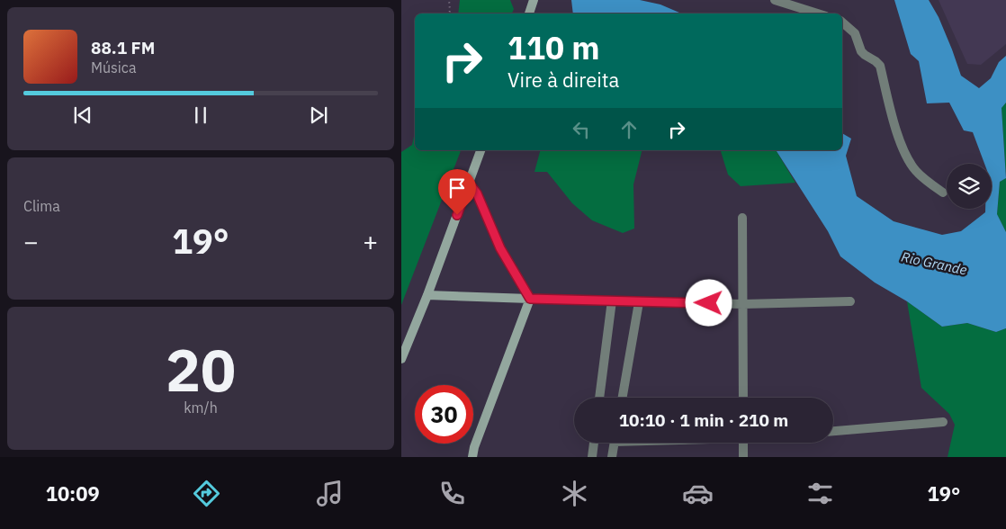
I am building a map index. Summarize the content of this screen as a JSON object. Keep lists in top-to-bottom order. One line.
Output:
{"water":["Rio Grande"],"page":{"turn":["110 m","Vire à direita"],"song":["88.1 FM","Música"],"tile":["Clima",["20","km/h"]],"heat":["−","19°","+"],"limit":"30","trip":"10:10 · 1 min · 210 m","tabs":["10:09","19°"]}}
